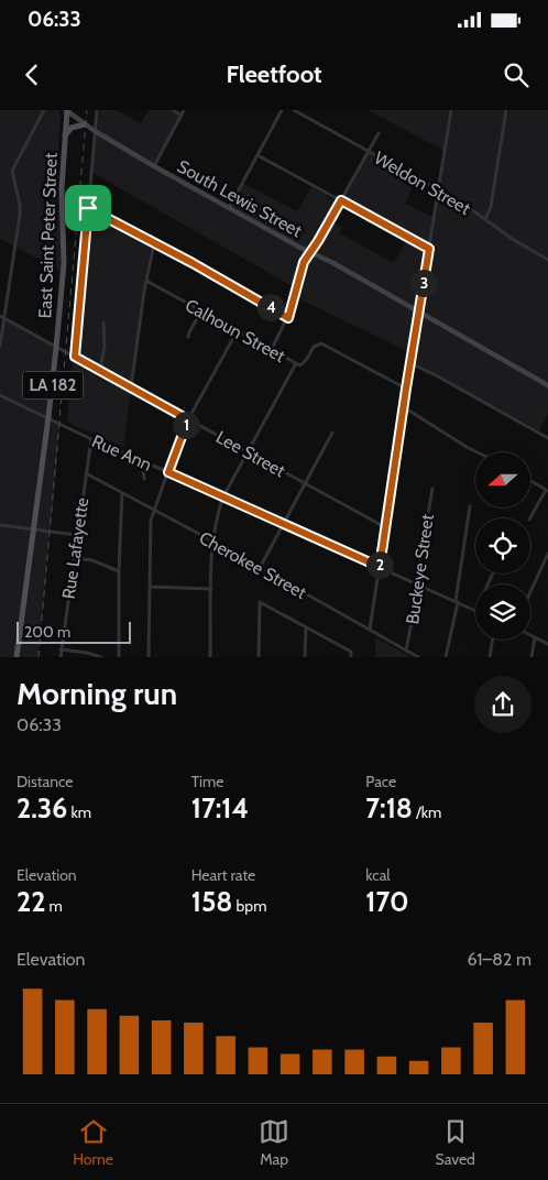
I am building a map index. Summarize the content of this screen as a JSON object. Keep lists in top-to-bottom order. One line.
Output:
{"streets":{"main road":["South Lewis Street","East Saint Peter Street","LA 182"],"street":["Weldon Street","Calhoun Street","Rue Ann","Lee Street","Rue Lafayette","Cherokee Street","Buckeye Street"]},"crossings":[["South Lewis Street","East Saint Peter Street"],["East Saint Peter Street","Rue Ann"],["East Saint Peter Street","Lee Street"],["Rue Ann","Rue Lafayette"],["Rue Ann","Buckeye Street"],["Rue Lafayette","Cherokee Street"],["Cherokee Street","Buckeye Street"]],"scale_bar":"200 m","north":"left","page":{"status":"06:33","header":"Fleetfoot","pins":["3","4","1","2"],"scale":"200 m","heading":["Morning run","06:33"],"stats":[["Distance","2.36 km"],["Time","17:14"],["Pace","7:18 /km"],["Elevation","22 m"],["Heart rate","158 bpm"],["kcal","170"]],"chart":["Elevation","61–82 m"],"tabs":["Home","Map","Saved"]}}
